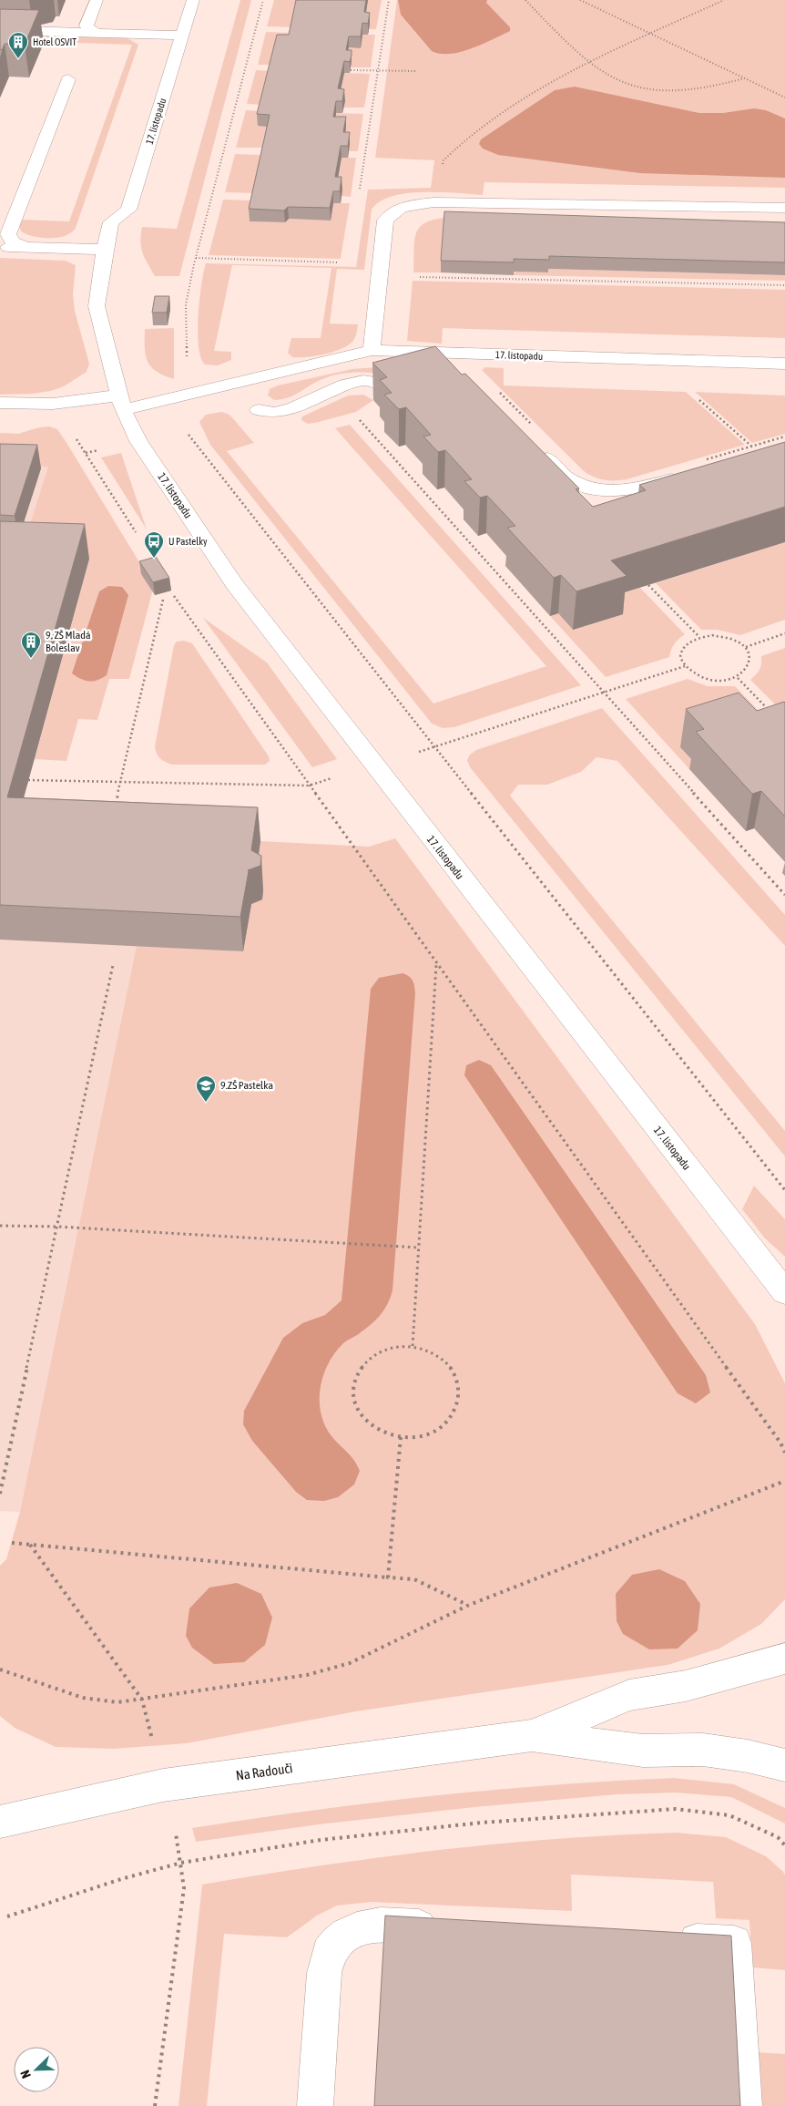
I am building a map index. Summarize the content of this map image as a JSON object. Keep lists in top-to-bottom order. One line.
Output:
{"streets":{"street":["17. listopadu","Na Radouči"]},"places":{"building":["Hotel OSVIT","9. ZŠ Mladá Boleslav"],"bus stop":["U Pastelky"],"school or university":["9.ZŠ Pastelka"]},"north":"bottom left"}
